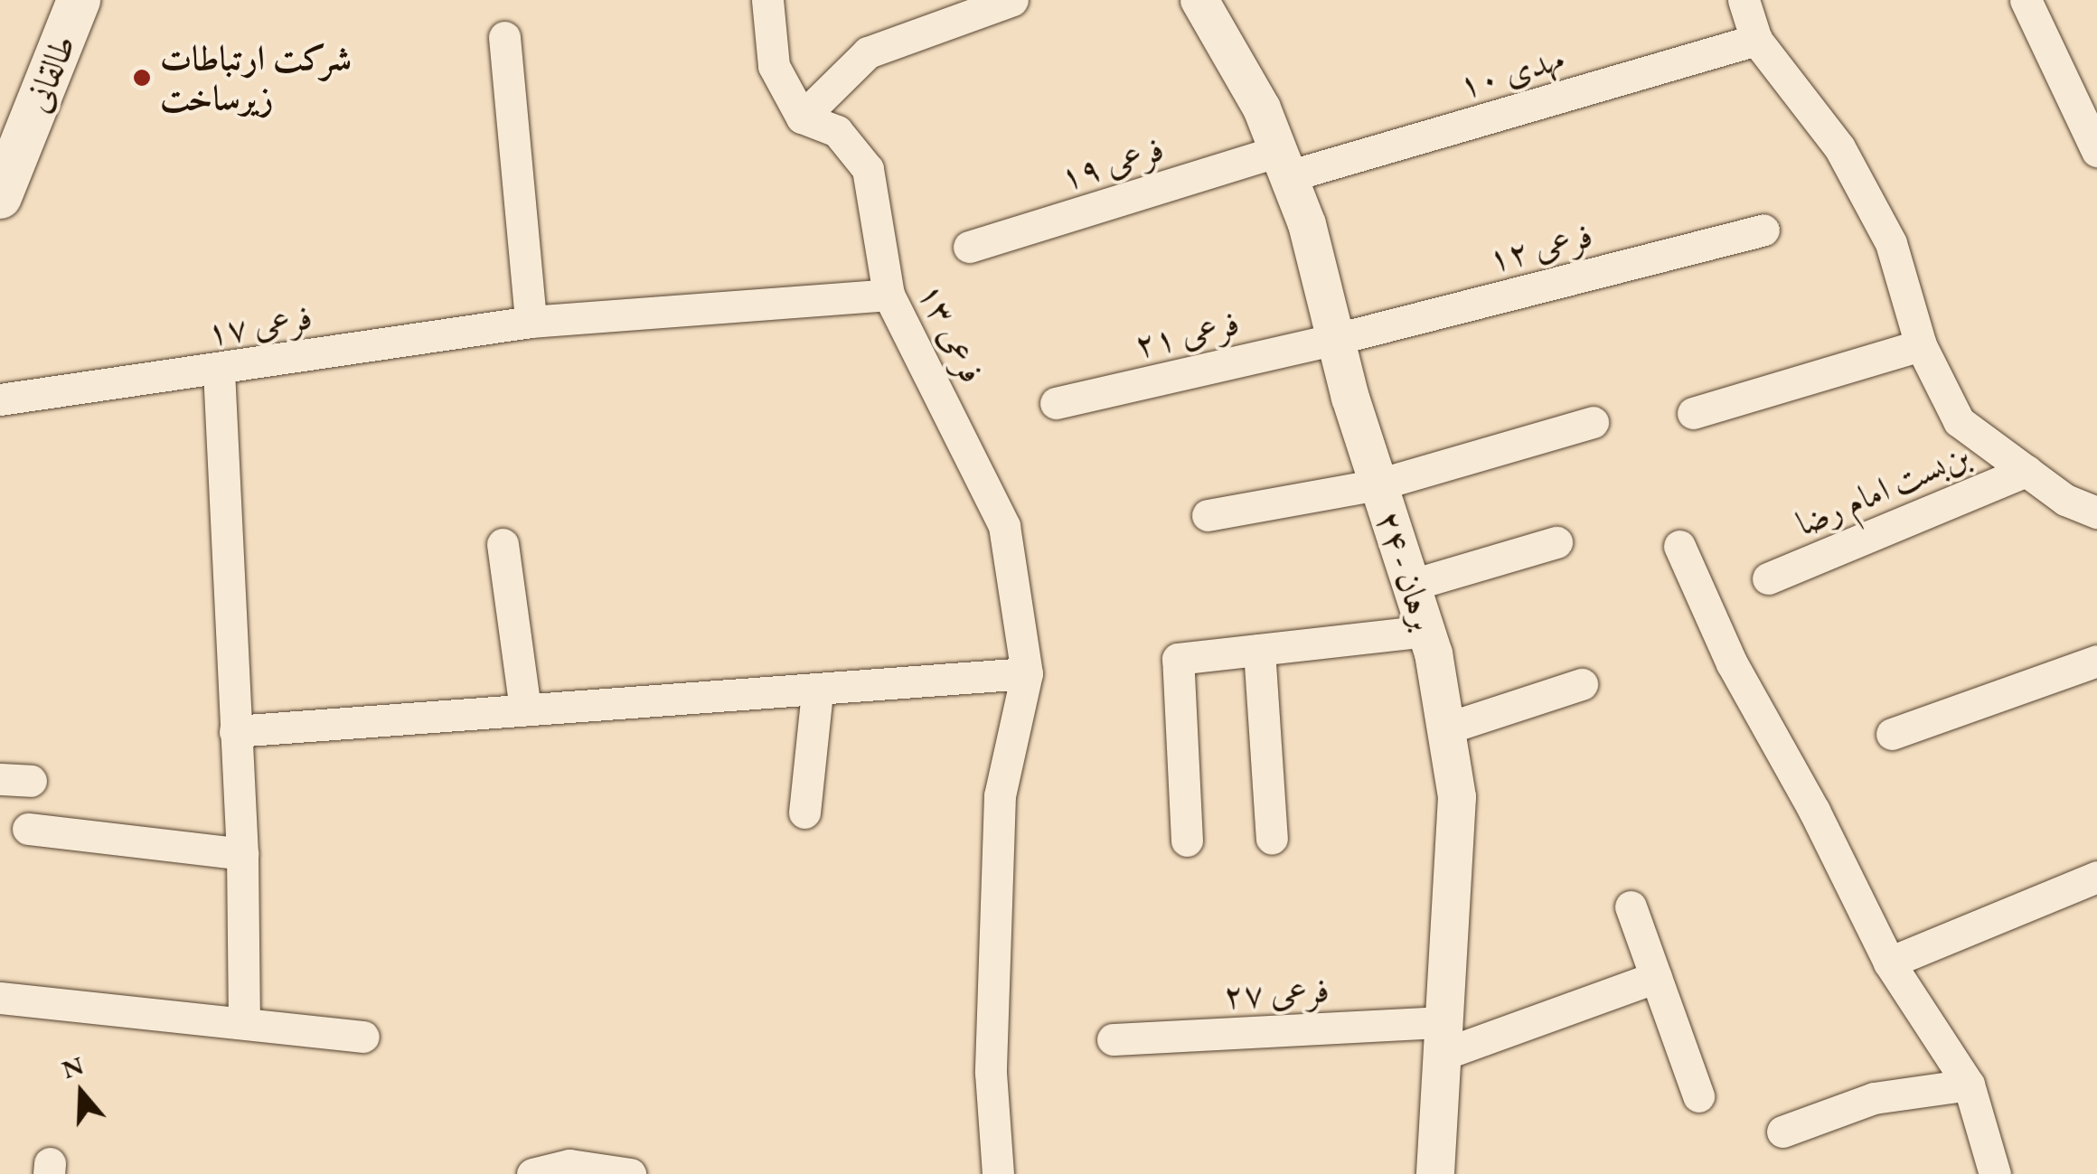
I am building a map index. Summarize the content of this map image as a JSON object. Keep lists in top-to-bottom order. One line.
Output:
{"streets":{"main road":["طالقانی"],"street":["۱۰ مهدی","فرعی ۱۹","فرعی ۱۲","فرعی ۱۷","فرعی ۱۳","فرعی ۲۱","بن‌بست امام رضا","۲۴ - برهان","فرعی ۲۷"]},"crossings":[["۱۰ مهدی","فرعی ۱۹"],["۱۰ مهدی","۲۴ - برهان"],["فرعی ۱۹","۲۴ - برهان"],["فرعی ۱۲","فرعی ۲۱"],["فرعی ۱۲","۲۴ - برهان"],["فرعی ۱۷","فرعی ۱۳"],["فرعی ۲۱","۲۴ - برهان"],["۲۴ - برهان","فرعی ۲۷"]],"places":["شرکت ارتباطات زیرساخت"],"north":"top"}
